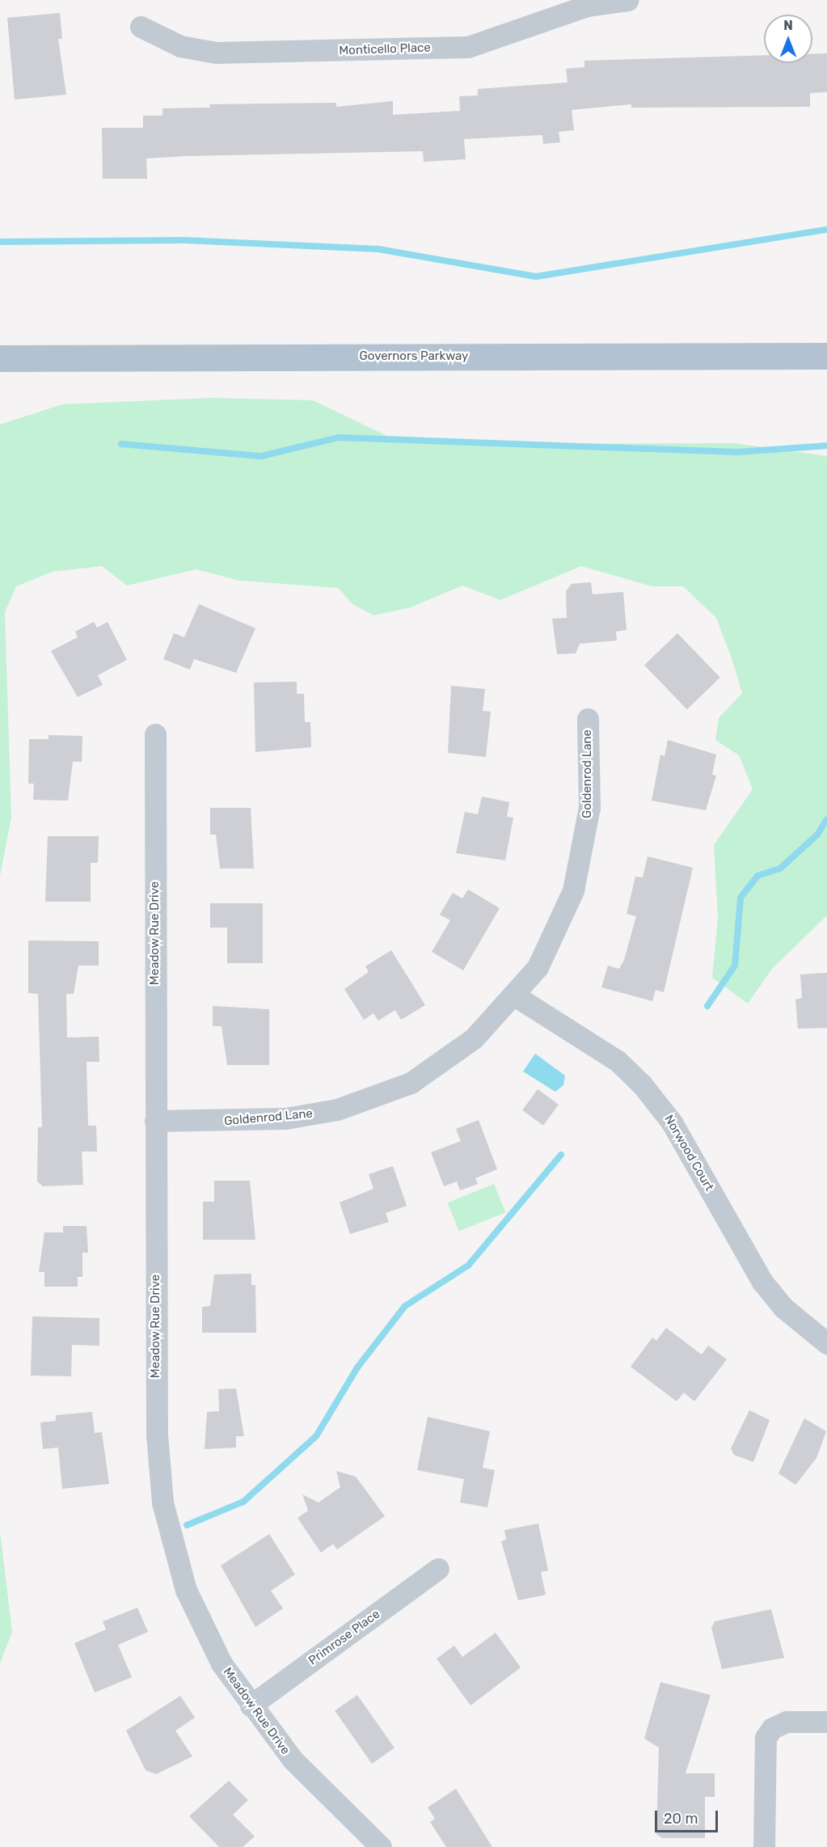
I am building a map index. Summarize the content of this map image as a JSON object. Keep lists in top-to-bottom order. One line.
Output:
{"streets":{"main road":["Governors Parkway"],"street":["Monticello Place","Goldenrod Lane","Meadow Rue Drive","Norwood Court","Primrose Place"]},"crossings":[["Goldenrod Lane","Meadow Rue Drive"],["Goldenrod Lane","Norwood Court"],["Meadow Rue Drive","Primrose Place"]],"scale_bar":"20 m","north":"top"}
